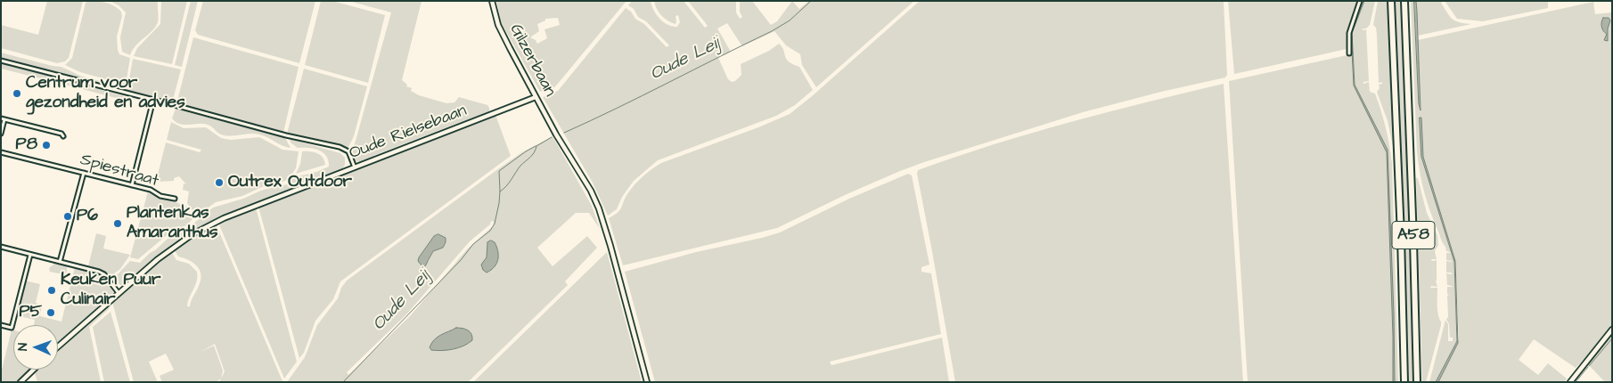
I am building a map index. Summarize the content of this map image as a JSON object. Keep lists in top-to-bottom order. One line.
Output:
{"streets":{"highway":["A58"],"street":["Gilzerbaan","Oude Rielsebaan","Spiestraat"]},"crossings":[["Gilzerbaan","Oude Rielsebaan"]],"water":["Oude Leij"],"places":["Centrum voor gezondheid en advies","P8","Outrex Outdoor","P6","Plantenkas Amaranthus","Keuken Puur Culinair","P5"],"north":"left"}
